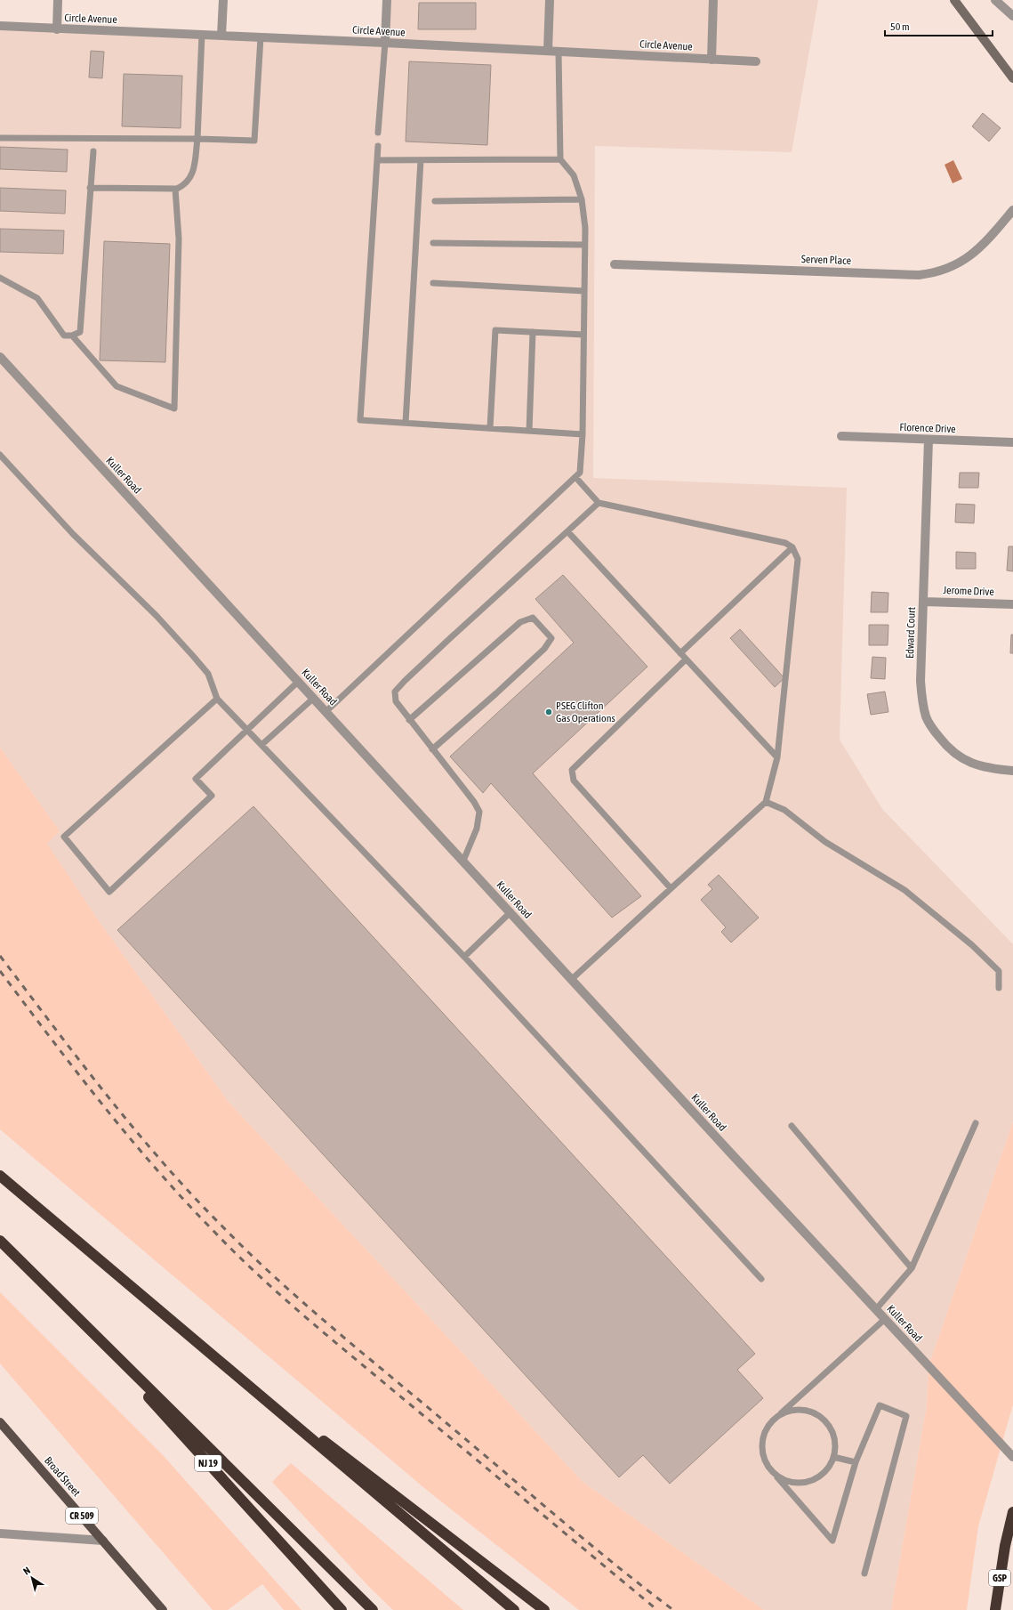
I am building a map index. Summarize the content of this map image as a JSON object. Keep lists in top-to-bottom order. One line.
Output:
{"streets":{"highway":["NJ 19","GSP"],"main road":["Broad Street","CR 509"],"street":["Circle Avenue","Serven Place","Florence Drive","Kuller Road","Jerome Drive","Edward Court"]},"crossings":[["Florence Drive","Edward Court"],["Jerome Drive","Edward Court"]],"places":["PSEG Clifton Gas Operations"],"scale_bar":"50 m","north":"top left"}
